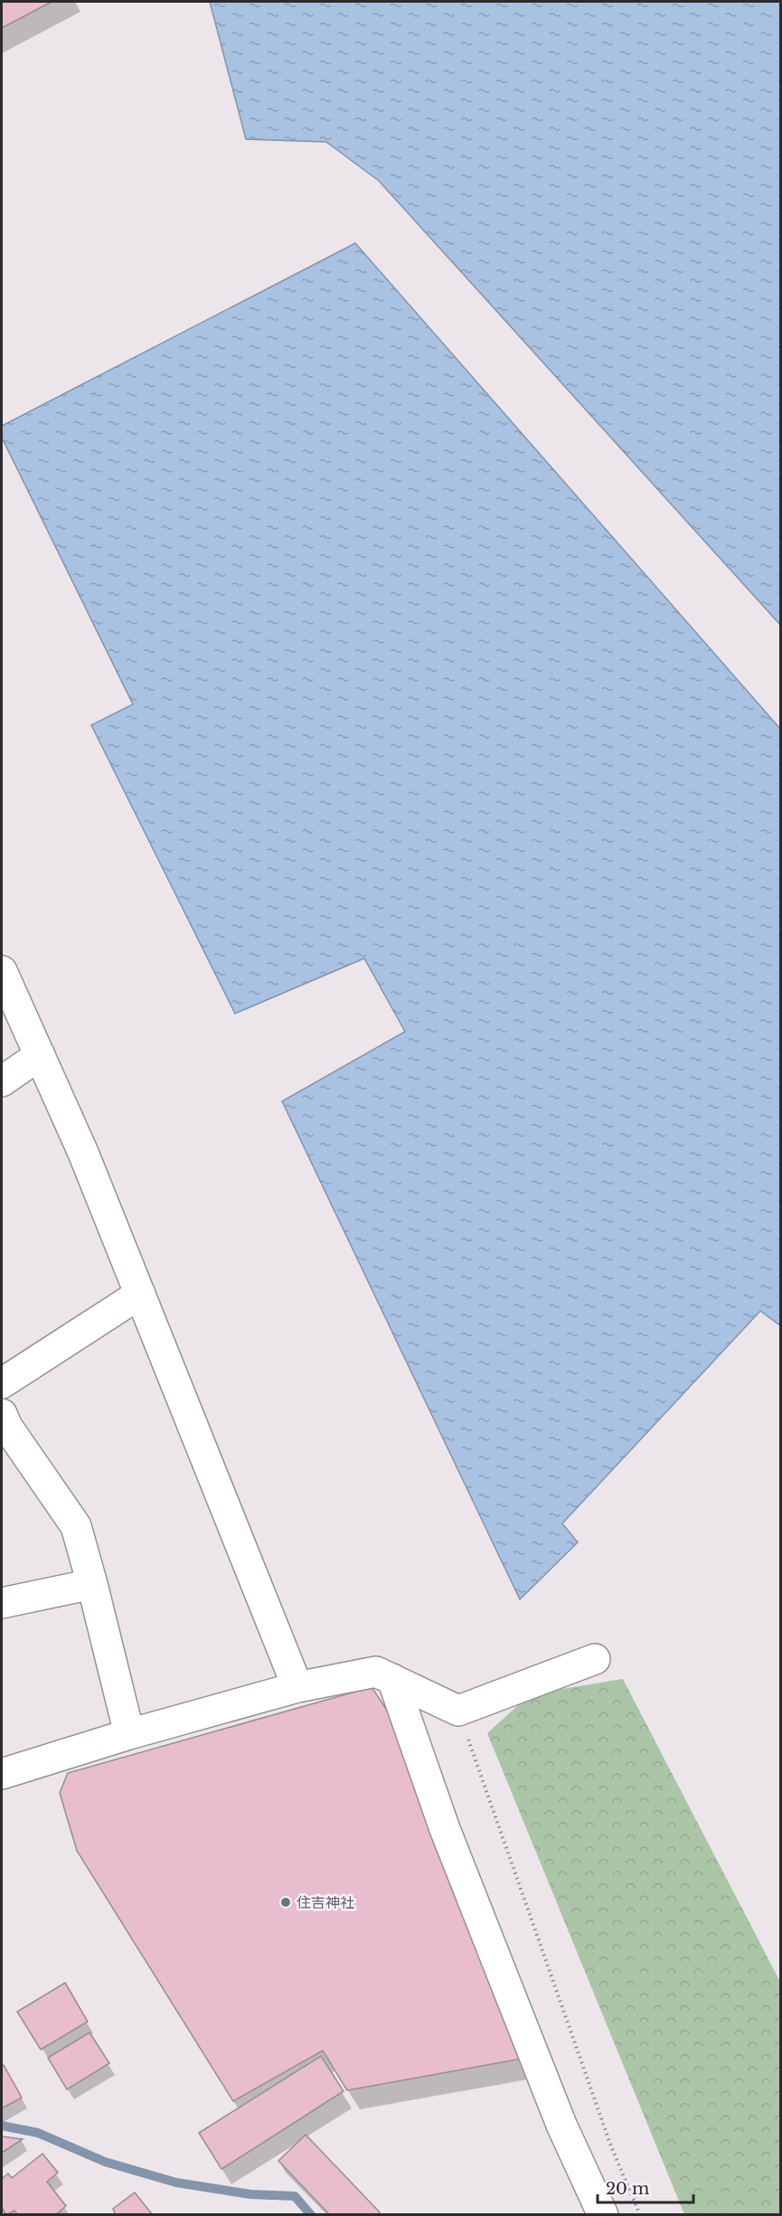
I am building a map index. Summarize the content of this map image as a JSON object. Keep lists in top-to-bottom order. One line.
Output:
{"places":["住吉神社"],"scale_bar":"20 m"}
